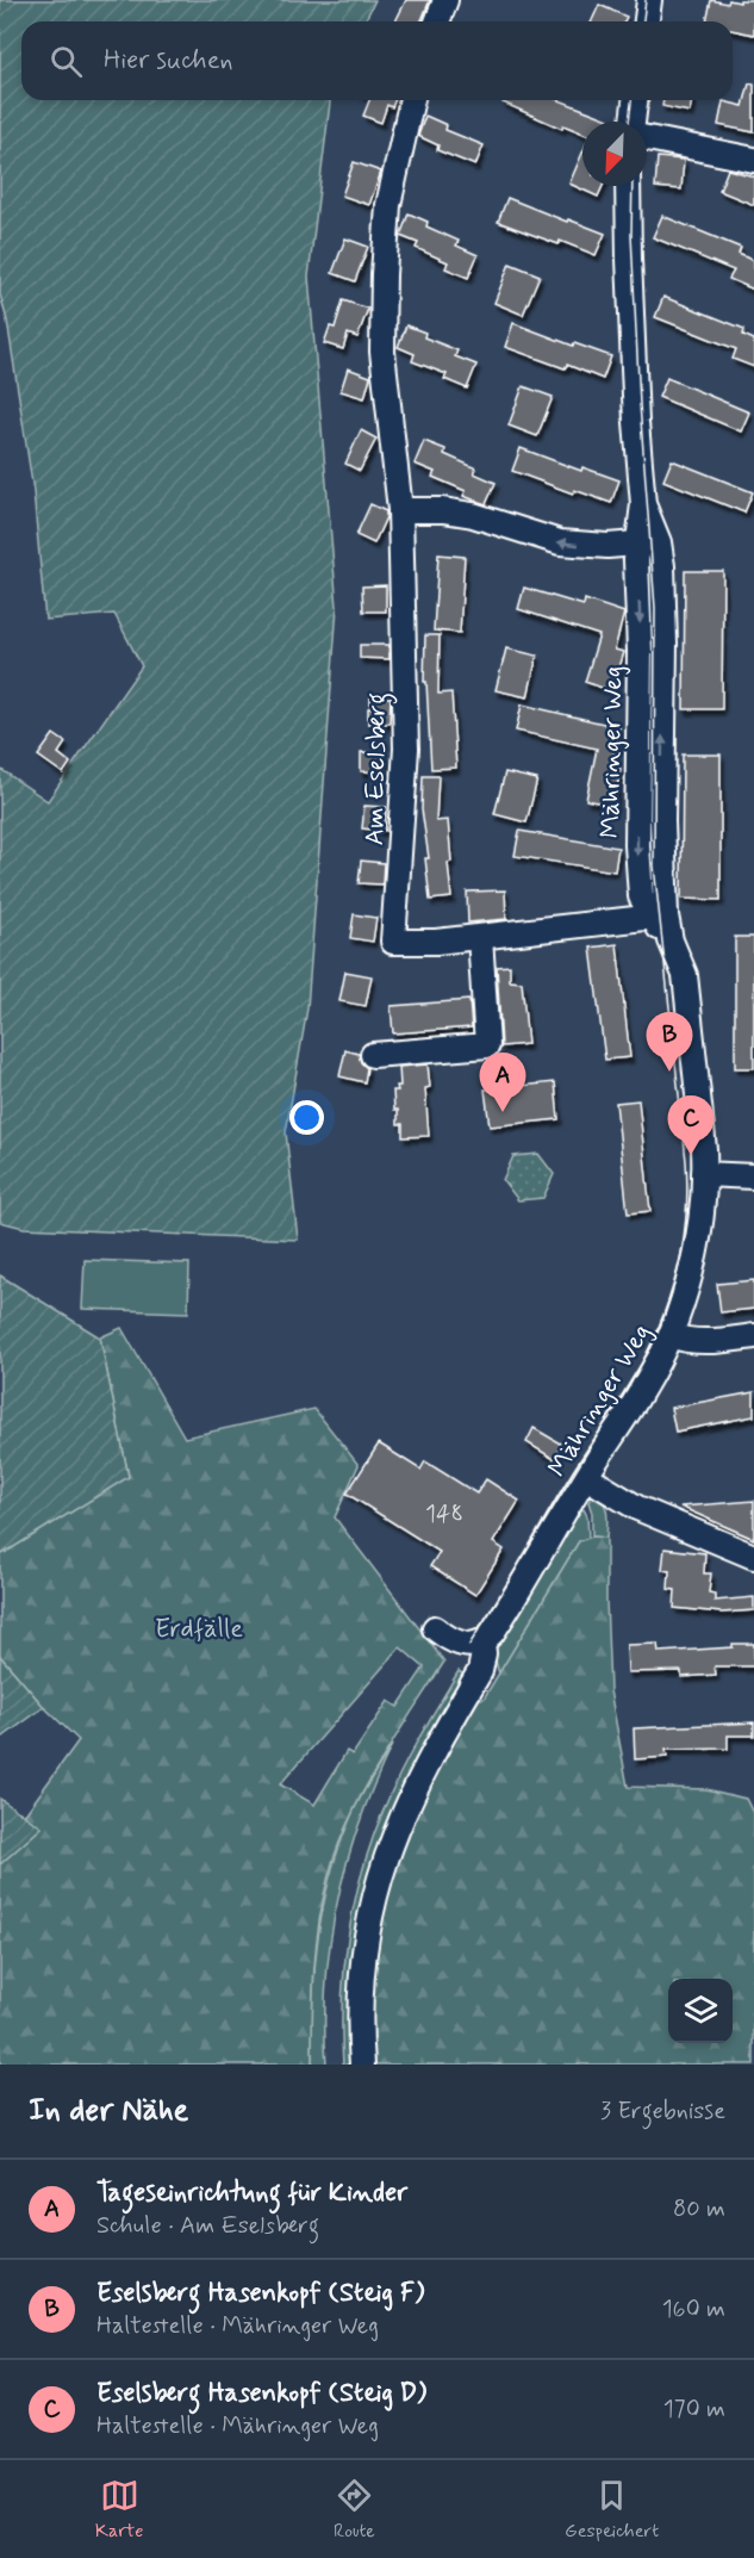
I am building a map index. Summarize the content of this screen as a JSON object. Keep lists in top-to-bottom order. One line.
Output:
{"streets":{"street":["Mähringer Weg","Am Eselsberg"]},"crossings":[["Mähringer Weg","Am Eselsberg"]],"parks":["Erdfälle"],"house_numbers":["148"],"north":"bottom left","page":{"search":"Hier suchen","pins":["B","A","C"],"heading":["In der Nähe","3 Ergebnisse"],"list":[{"mark":"A","name":"Tageseinrichtung für Kinder","note":"Schule · Am Eselsberg","value":"80 m"},{"mark":"B","name":"Eselsberg Hasenkopf (Steig F)","note":"Haltestelle · Mähringer Weg","value":"160 m"},{"mark":"C","name":"Eselsberg Hasenkopf (Steig D)","note":"Haltestelle · Mähringer Weg","value":"170 m"}],"nav":["Karte","Route","Gespeichert"]}}
